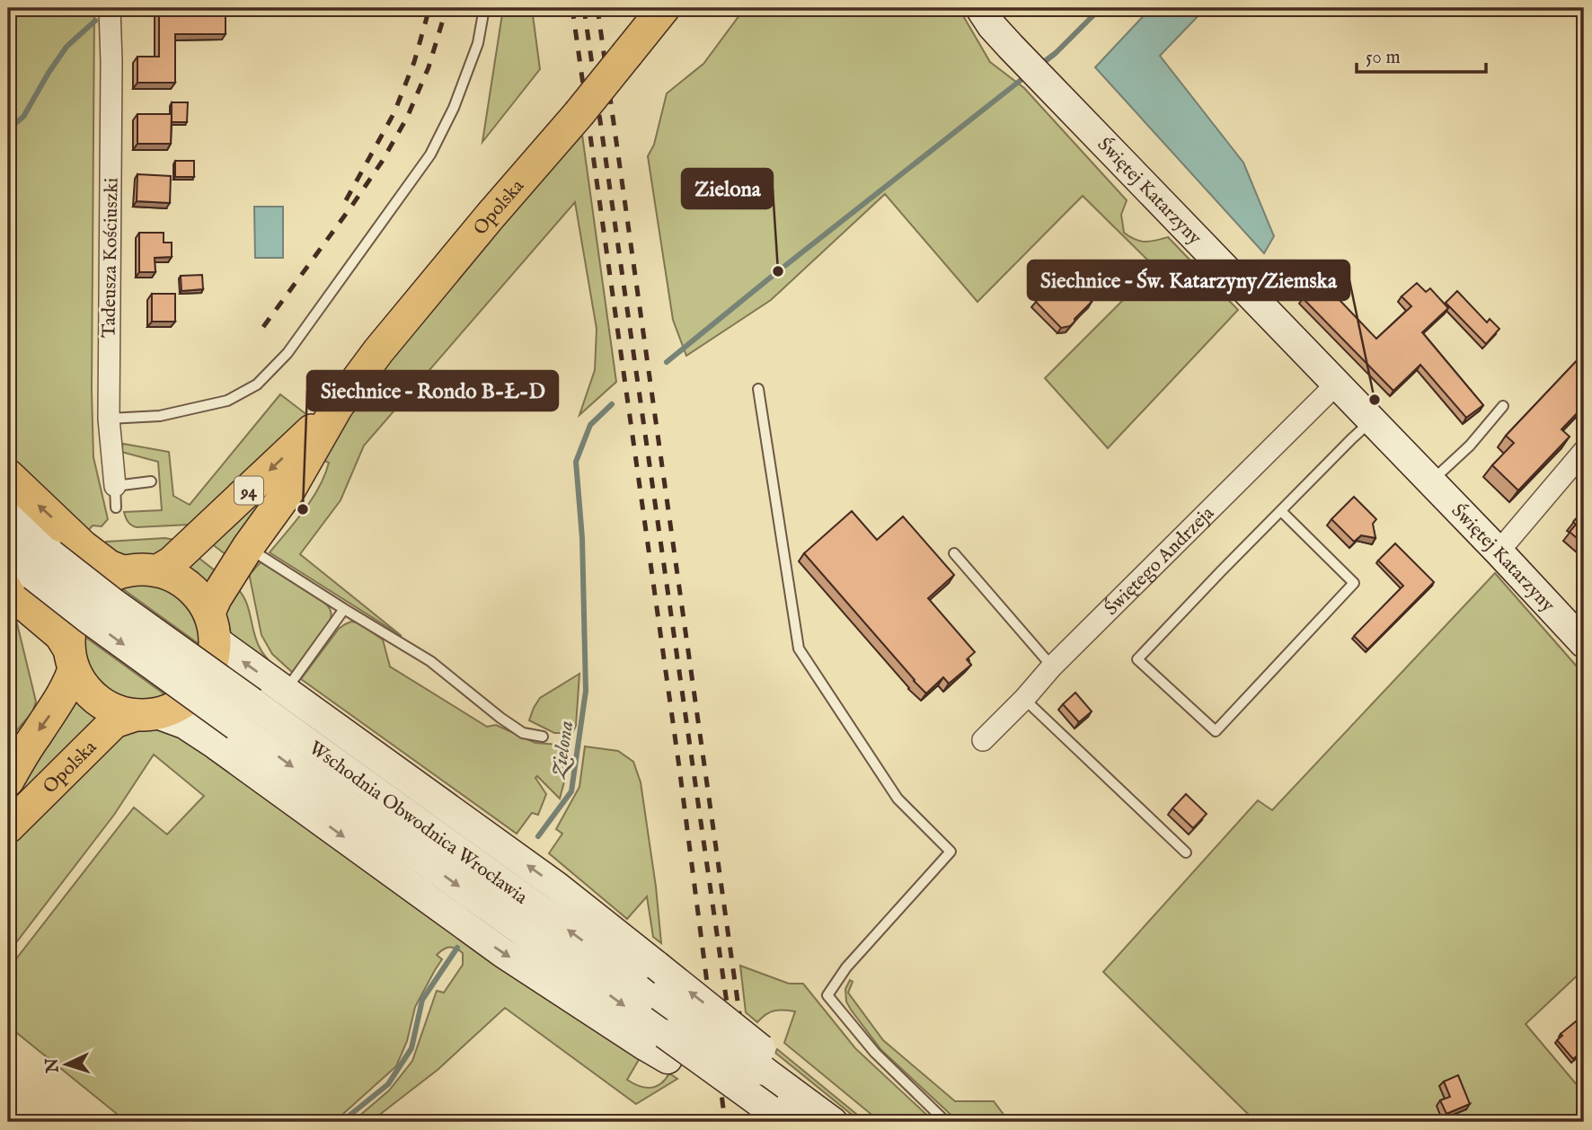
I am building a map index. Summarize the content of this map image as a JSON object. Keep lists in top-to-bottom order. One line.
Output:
{"streets":{"main road":["Świętej Katarzyny","Opolska","94","Wschodnia Obwodnica Wrocławia"],"street":["Tadeusza Kościuszki","Świętego Andrzeja"]},"crossings":[["Świętej Katarzyny","Świętego Andrzeja"],["Opolska","94"]],"water":["Zielona"],"places":["Zielona","Siechnice – Św. Katarzyny/Ziemska","Siechnice – Rondo B-Ł-D"],"scale_bar":"50 m","north":"left"}
